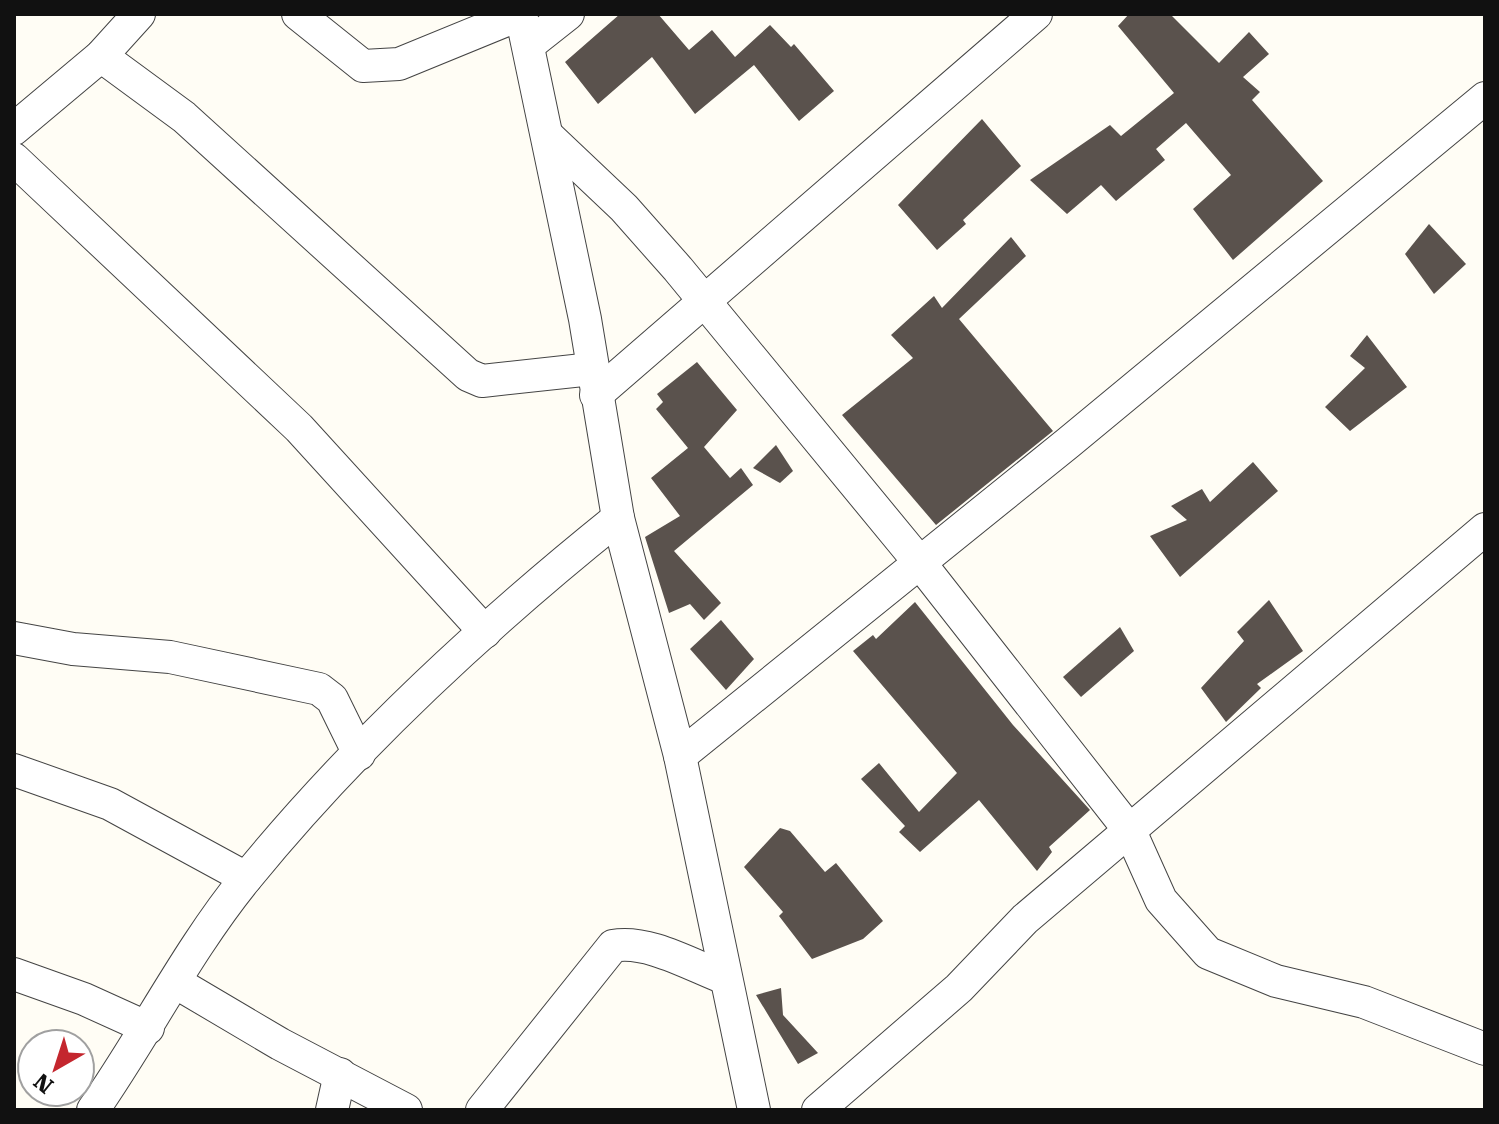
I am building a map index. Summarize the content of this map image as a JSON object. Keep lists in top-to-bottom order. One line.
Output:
{"north":"bottom left"}
